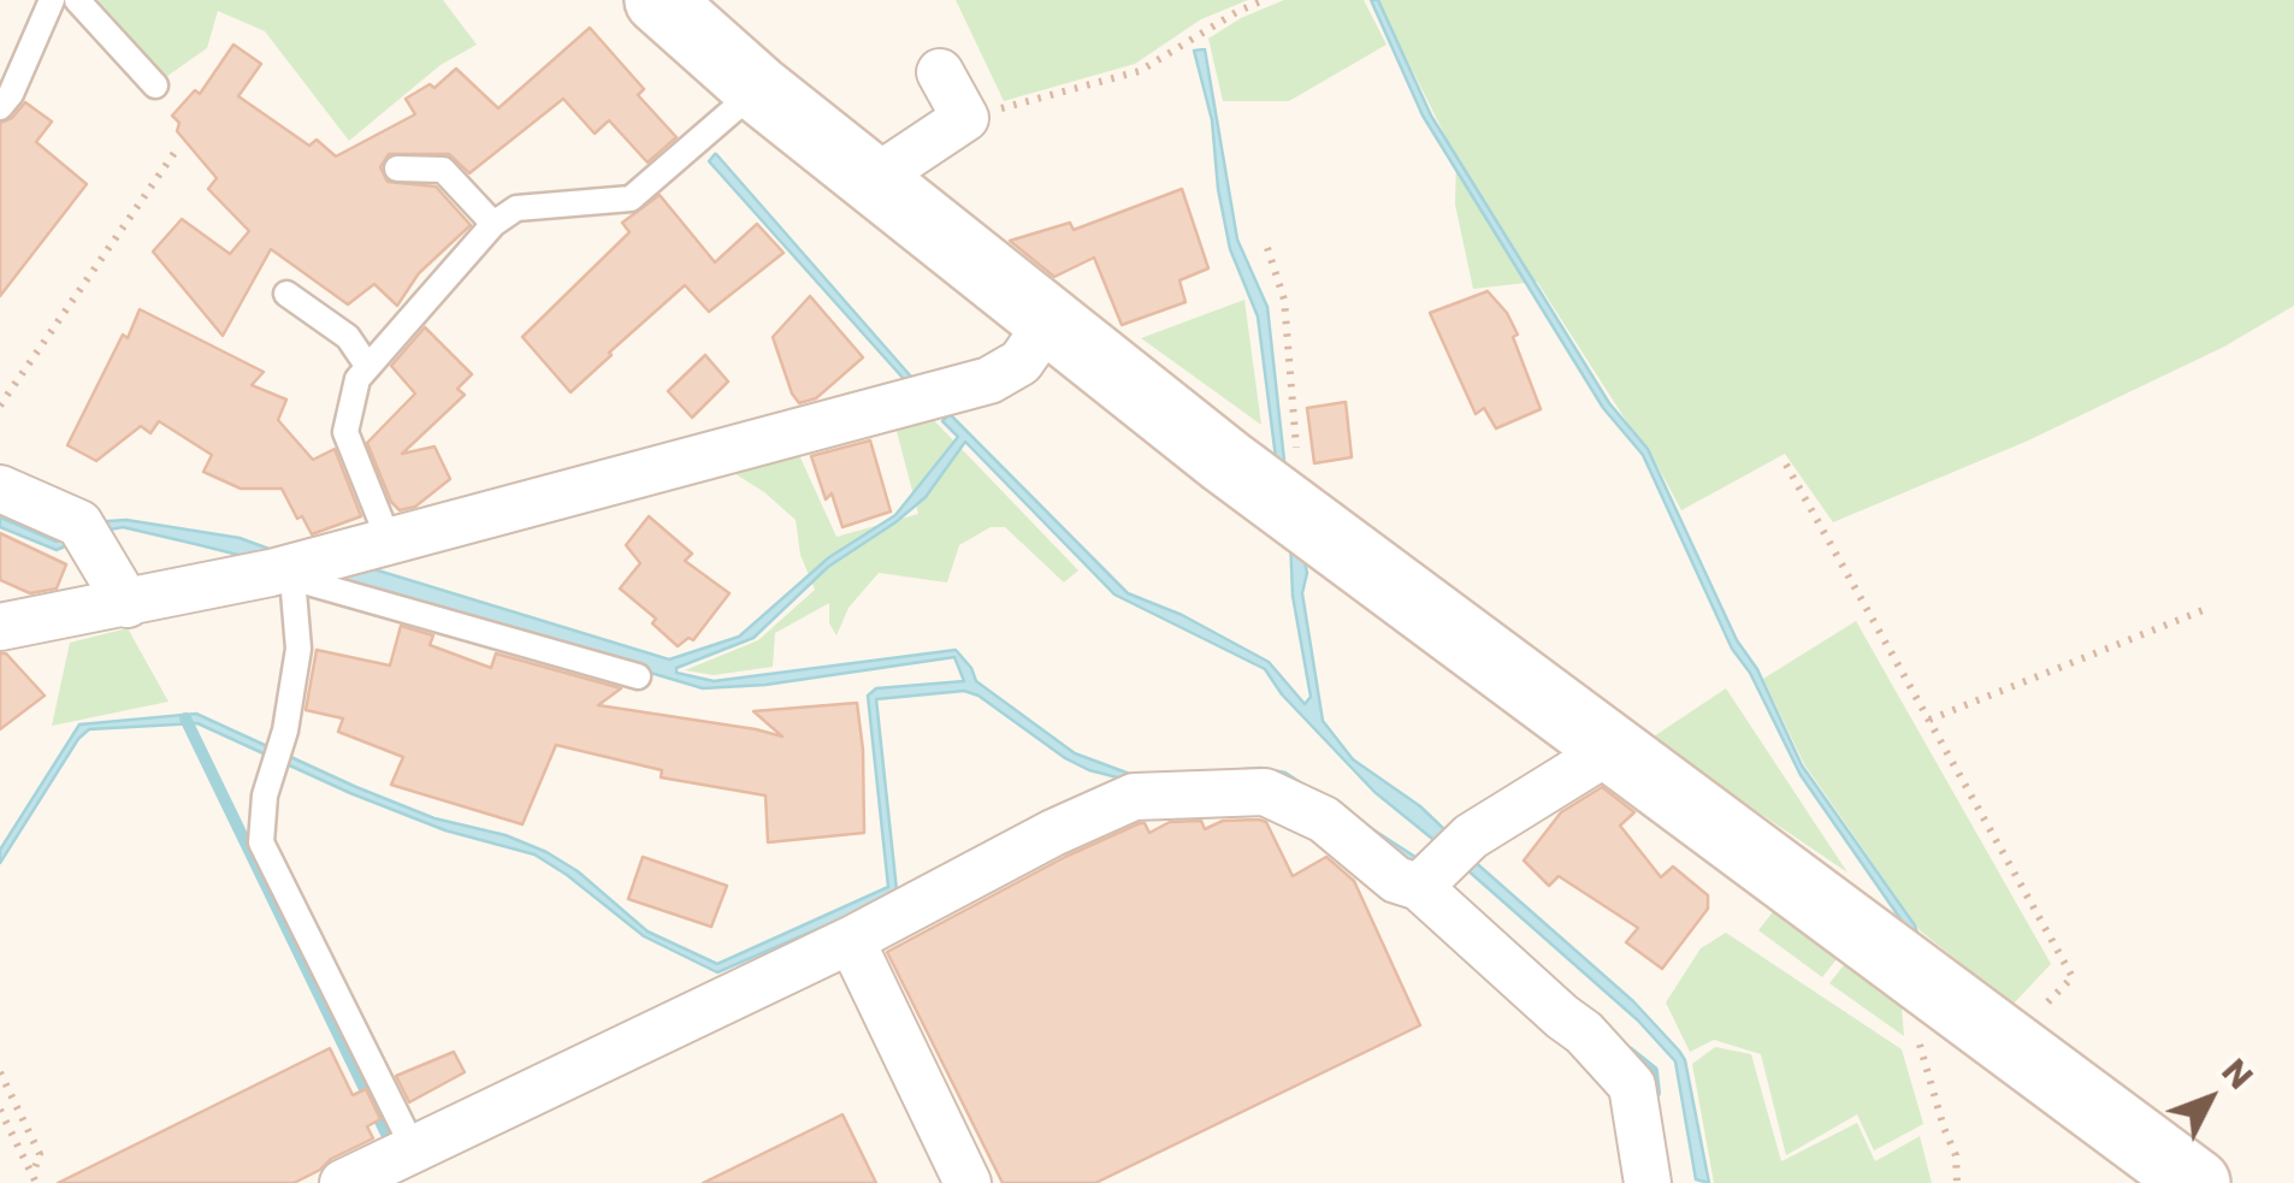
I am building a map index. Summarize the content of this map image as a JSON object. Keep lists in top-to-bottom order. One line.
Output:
{"north":"top right"}
